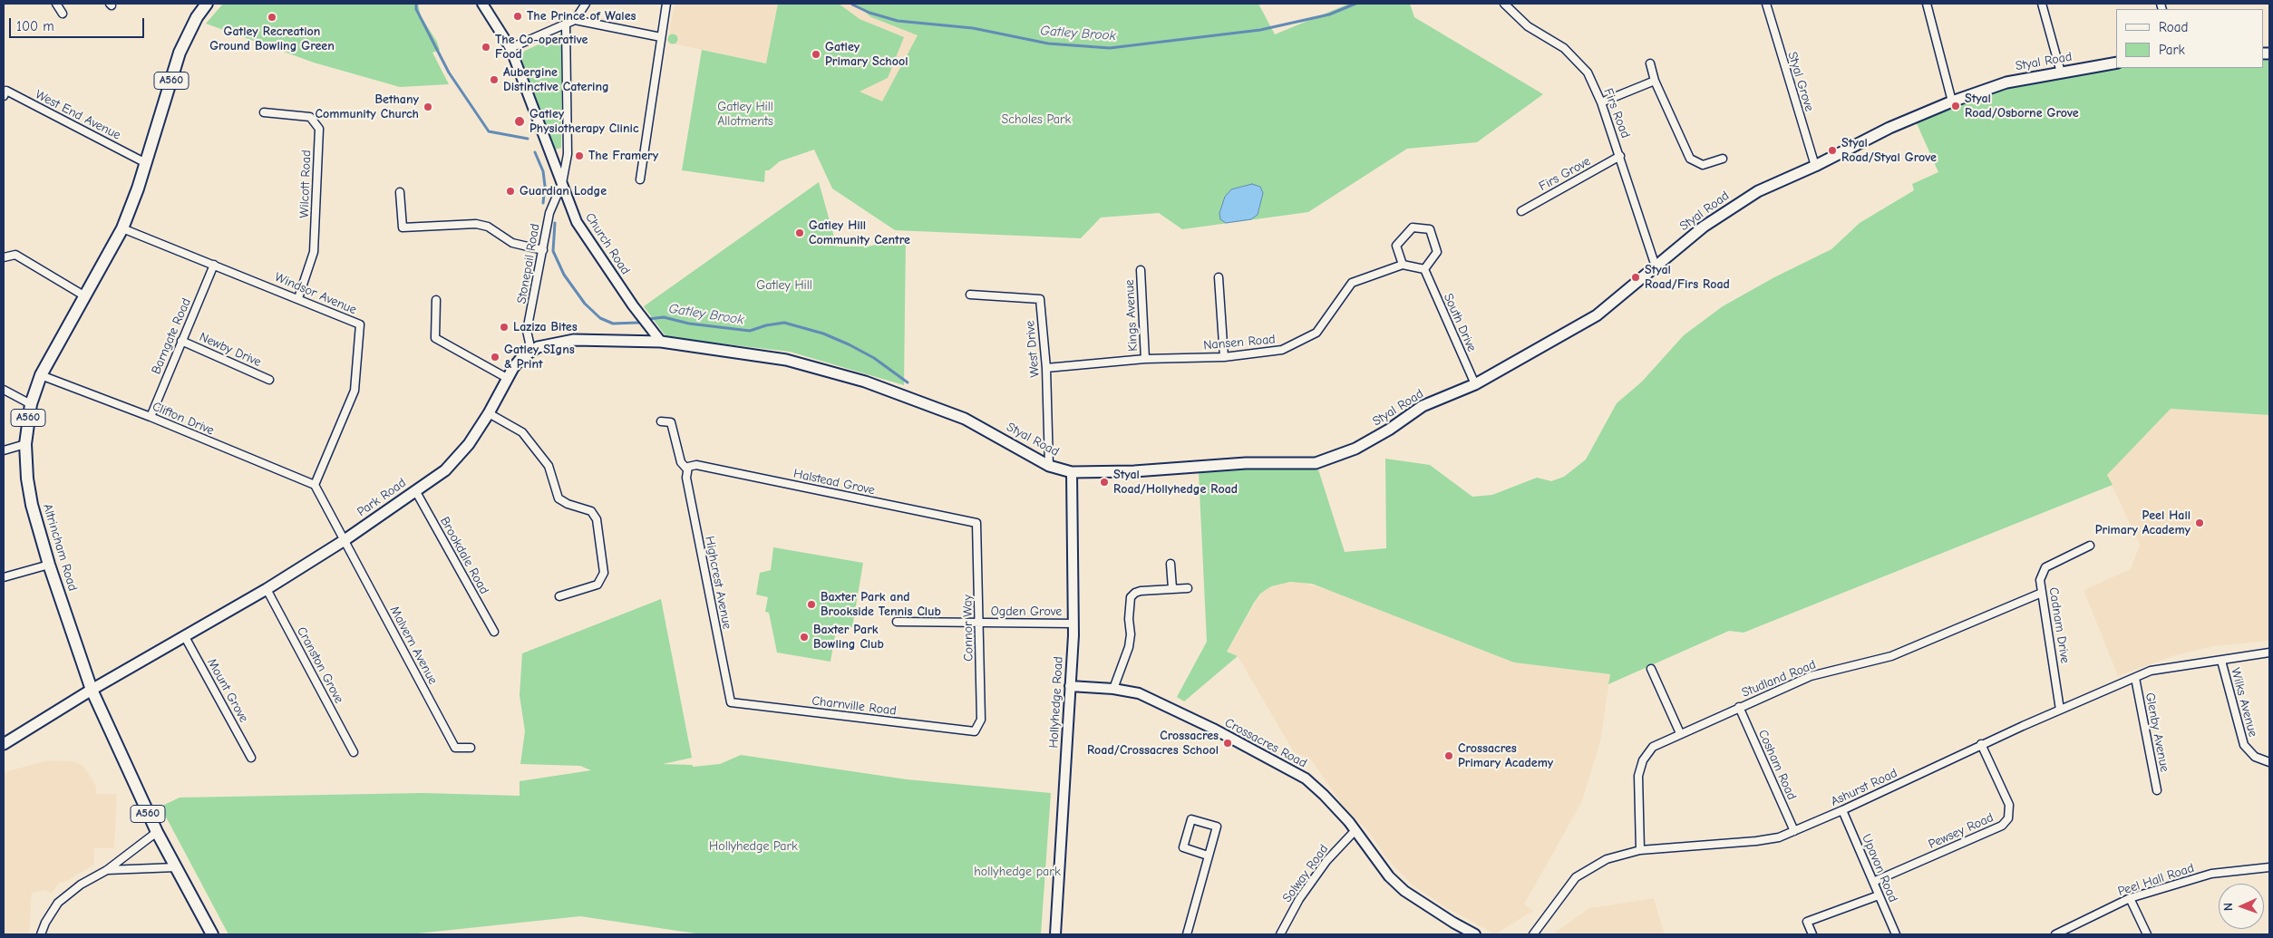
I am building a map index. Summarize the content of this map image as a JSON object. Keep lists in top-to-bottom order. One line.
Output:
{"streets":{"main road":["Styal Road","A560","Park Road","Altrincham Road"],"street":["Styal Grove","Firs Road","West End Avenue","Firs Grove","Wilcott Road","Church Road","Stonepail Road","Windsor Avenue","Kings Avenue","South Drive","Barngate Road","Nansen Road","West Drive","Newby Drive","Clifton Drive","Halstead Grove","Brookdale Road","Highcrest Avenue","Ogden Grove","Cadnam Drive","Connor Way","Malvern Avenue","Cranston Grove","Studland Road","Mount Grove","Hollyhedge Road","Wilks Avenue","Charnville Road","Glenby Avenue","Crossacres Road","Cosham Road","Ashurst Road","Pewsey Road","Upavon Road","Solway Road","Peel Hall Road"]},"crossings":[["Styal Road","Styal Grove"],["Styal Road","Firs Road"],["Styal Road","Church Road"],["Styal Road","South Drive"],["Styal Road","West Drive"],["Styal Road","Park Road"],["Styal Road","Hollyhedge Road"],["A560","West End Avenue"],["A560","Altrincham Road"],["Firs Road","Firs Grove"],["West End Avenue","Altrincham Road"],["Wilcott Road","Windsor Avenue"],["Church Road","Stonepail Road"],["Church Road","Park Road"],["Stonepail Road","Park Road"],["Windsor Avenue","Barngate Road"],["Windsor Avenue","Clifton Drive"],["Windsor Avenue","Altrincham Road"],["Kings Avenue","Nansen Road"],["South Drive","Nansen Road"],["Barngate Road","Newby Drive"],["Barngate Road","Clifton Drive"],["Nansen Road","West Drive"],["Clifton Drive","Altrincham Road"],["Halstead Grove","Highcrest Avenue"],["Halstead Grove","Connor Way"],["Park Road","Altrincham Road"],["Park Road","Brookdale Road"],["Park Road","Malvern Avenue"],["Park Road","Cranston Grove"],["Park Road","Mount Grove"],["Highcrest Avenue","Charnville Road"],["Ogden Grove","Connor Way"],["Ogden Grove","Hollyhedge Road"],["Cadnam Drive","Studland Road"],["Cadnam Drive","Ashurst Road"],["Connor Way","Charnville Road"],["Studland Road","Cosham Road"],["Studland Road","Ashurst Road"],["Hollyhedge Road","Crossacres Road"],["Wilks Avenue","Ashurst Road"],["Glenby Avenue","Ashurst Road"],["Crossacres Road","Solway Road"],["Cosham Road","Ashurst Road"],["Ashurst Road","Pewsey Road"],["Ashurst Road","Upavon Road"],["Pewsey Road","Upavon Road"]],"water":["Gatley Brook"],"parks":["Gatley Hill Allotments","Scholes Park","Gatley Hill","Hollyhedge Park","hollyhedge park"],"places":["The Prince of Wales","Gatley Recreation Ground Bowling Green","The Co-operative Food","Gatley Primary School","Aubergine Distinctive Catering","Styal Road/Osborne Grove","Bethany Community Church","Gatley Physiotherapy Clinic","Styal Road/Styal Grove","The Framery","Guardian Lodge","Gatley Hill Community Centre","Styal Road/Firs Road","Laziza Bites","Gatley SIgns & Print","Styal Road/Hollyhedge Road","Peel Hall Primary Academy","Baxter Park and Brookside Tennis Club","Baxter Park Bowling Club","Crossacres Road/Crossacres School","Crossacres Primary Academy"],"legend":["Road","Park"],"scale_bar":"100 m","north":"left"}
